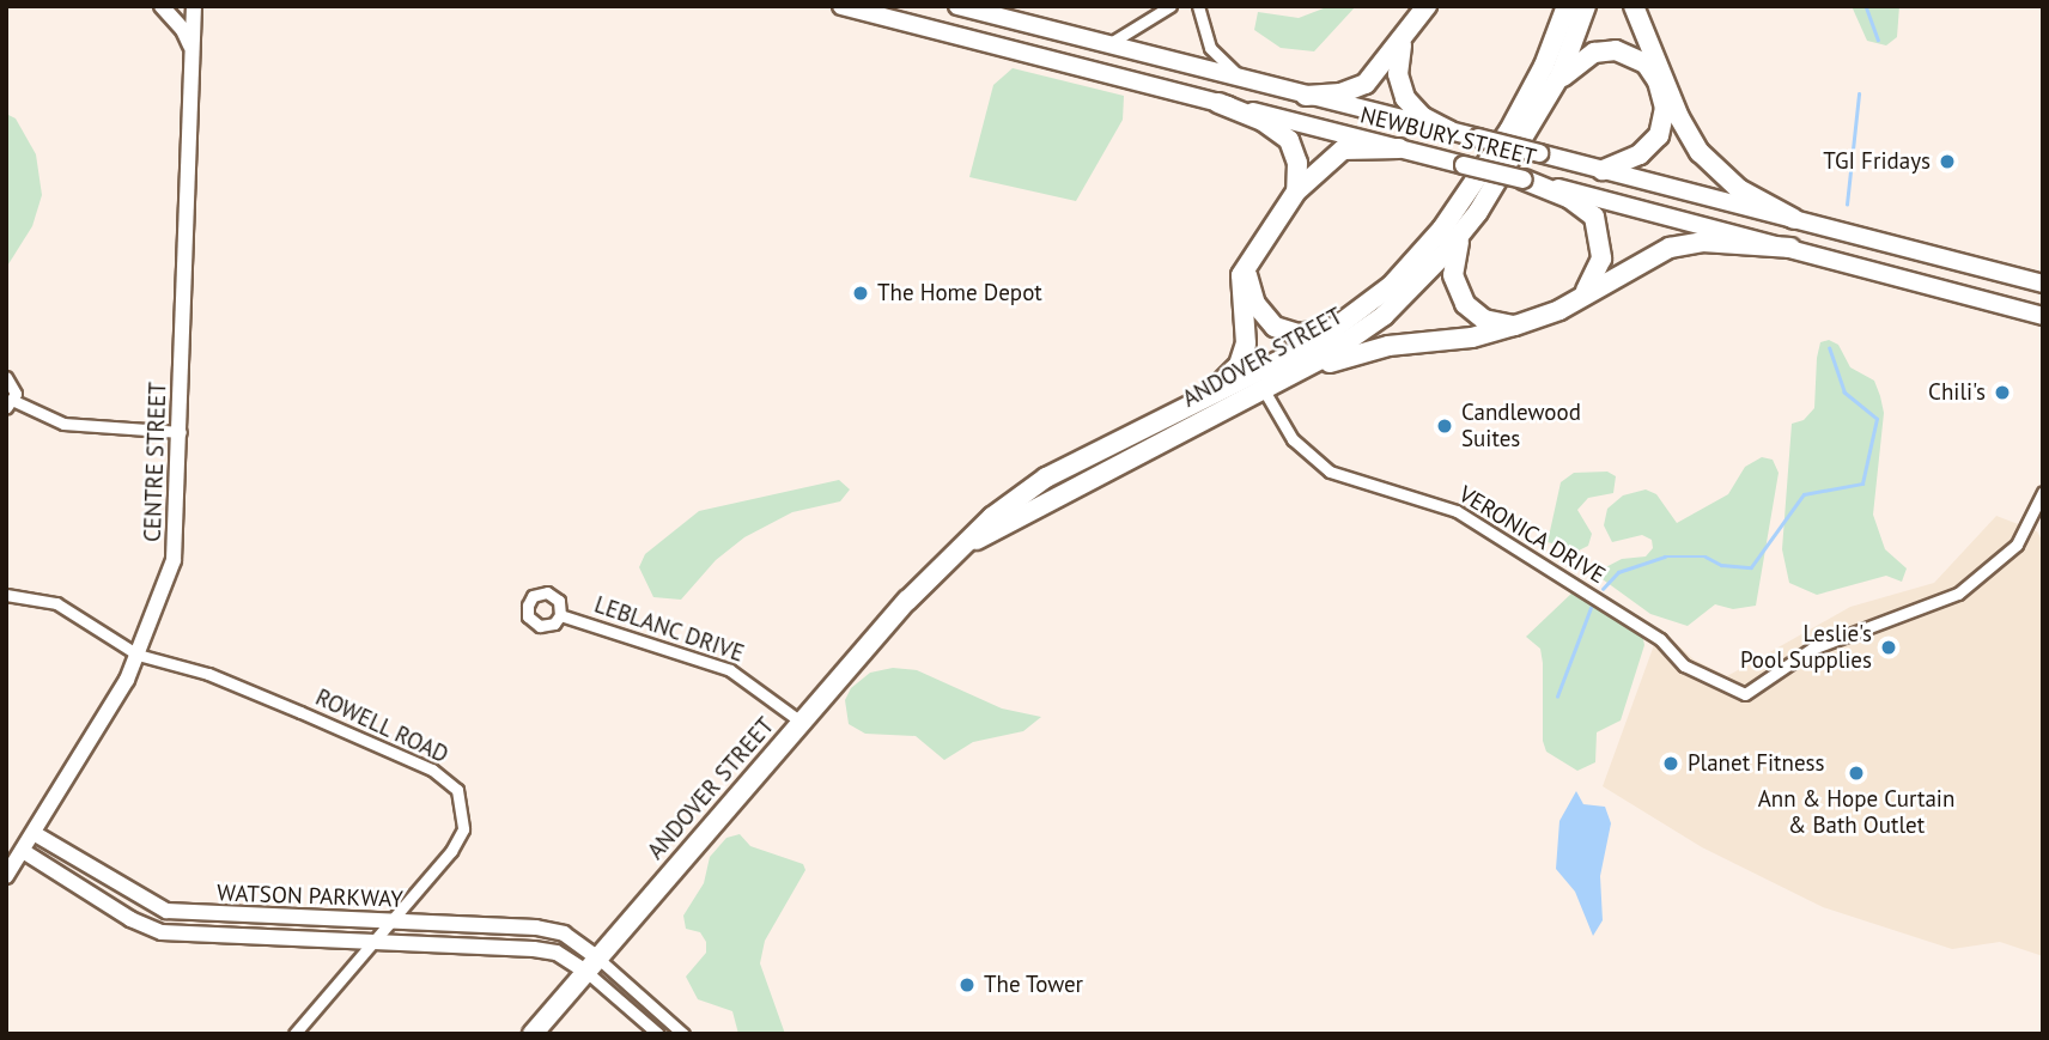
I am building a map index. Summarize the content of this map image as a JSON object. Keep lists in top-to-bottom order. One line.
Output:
{"streets":{"highway":["ANDOVER STREET"],"main road":["NEWBURY STREET","CENTRE STREET","WATSON PARKWAY"],"street":["VERONICA DRIVE","LEBLANC DRIVE","ROWELL ROAD"]},"crossings":[["ANDOVER STREET","VERONICA DRIVE"],["ANDOVER STREET","LEBLANC DRIVE"],["ANDOVER STREET","WATSON PARKWAY"],["CENTRE STREET","ROWELL ROAD"],["CENTRE STREET","WATSON PARKWAY"],["ROWELL ROAD","WATSON PARKWAY"]],"places":["TGI Fridays","The Home Depot","Chili's","Candlewood Suites","Leslie's Pool Supplies","Planet Fitness","Ann & Hope Curtain & Bath Outlet","The Tower"]}
